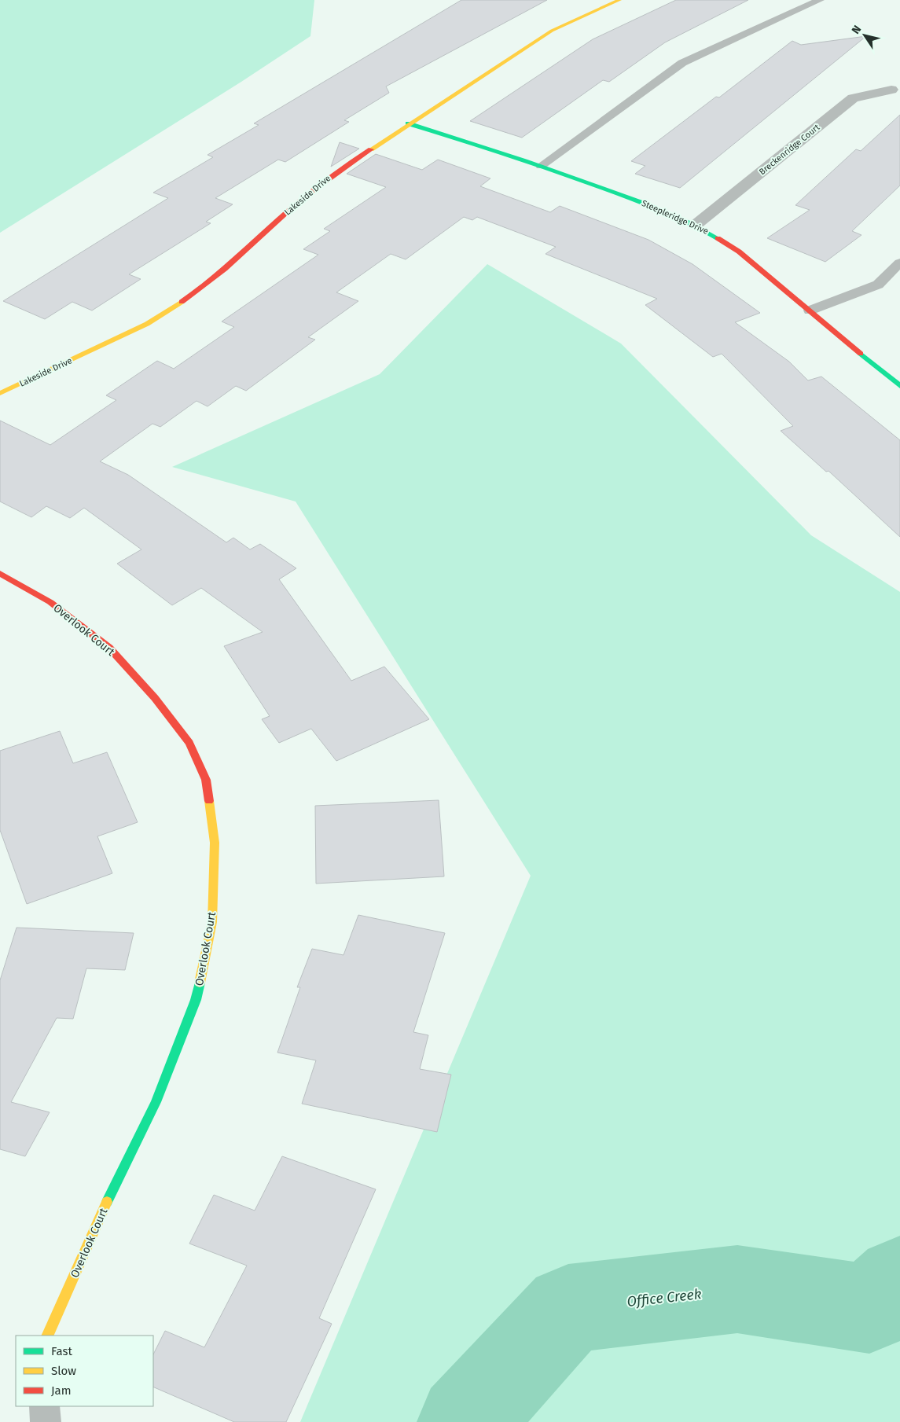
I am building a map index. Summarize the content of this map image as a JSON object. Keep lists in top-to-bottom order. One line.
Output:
{"streets":{"street":["Breckenridge Court","Lakeside Drive","Steepleridge Drive","Overlook Court"]},"crossings":[["Breckenridge Court","Steepleridge Drive"],["Lakeside Drive","Steepleridge Drive"]],"water":["Office Creek"],"legend":["Fast","Slow","Jam"],"north":"top left"}
